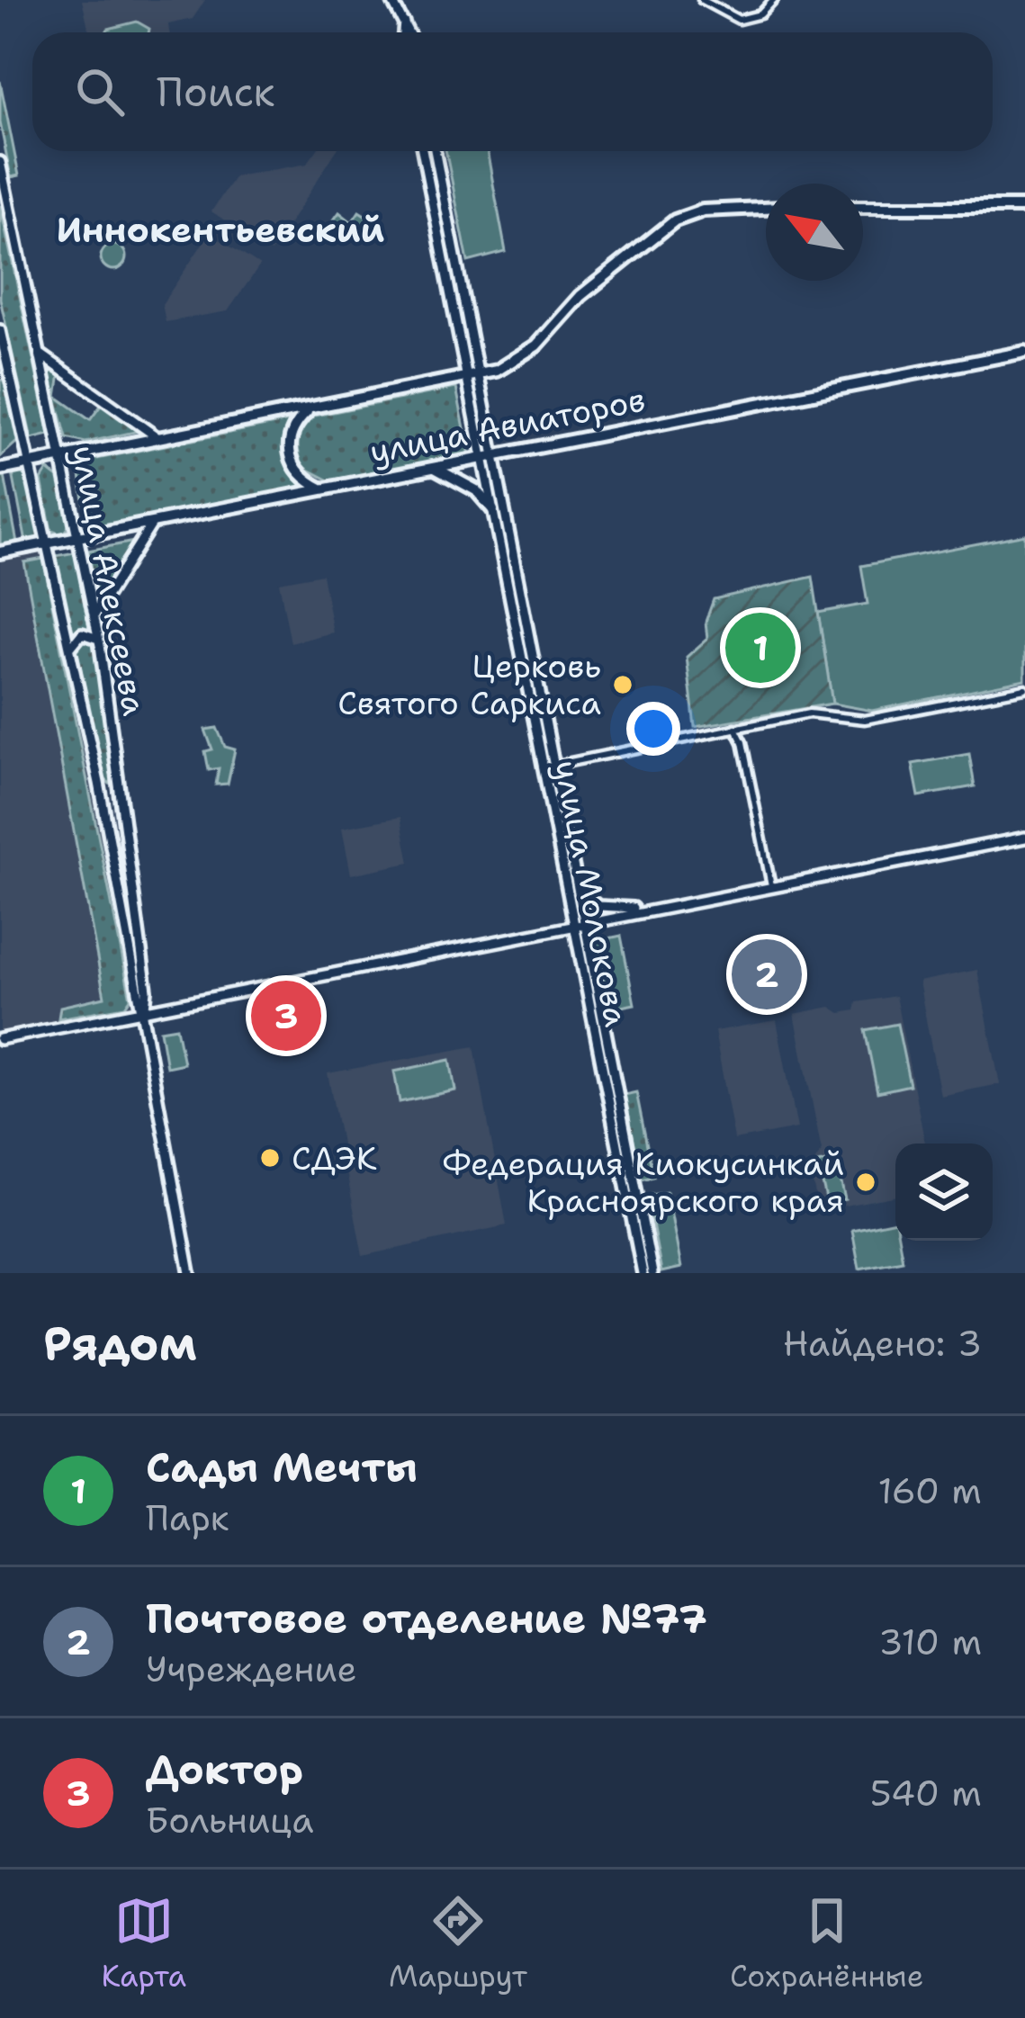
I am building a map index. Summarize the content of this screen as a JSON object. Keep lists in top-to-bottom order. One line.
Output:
{"streets":{"main road":["улица Авиаторов"],"street":["улица Алексеева","улица Молокова"]},"crossings":[["улица Авиаторов","улица Алексеева"],["улица Авиаторов","улица Молокова"]],"districts":["Иннокентьевский"],"places":["Церковь Святого Саркиса","СДЭК","Федерация Киокусинкай Красноярского края"],"north":"top left","page":{"search":"Поиск","pins":["1","2","3"],"heading":["Рядом","Найдено: 3"],"list":[{"mark":"1","name":"Сады Мечты","note":"Парк","value":"160 m"},{"mark":"2","name":"Почтовое отделение №77","note":"Учреждение","value":"310 m"},{"mark":"3","name":"Доктор","note":"Больница","value":"540 m"}],"nav":["Карта","Маршрут","Сохранённые"]}}
